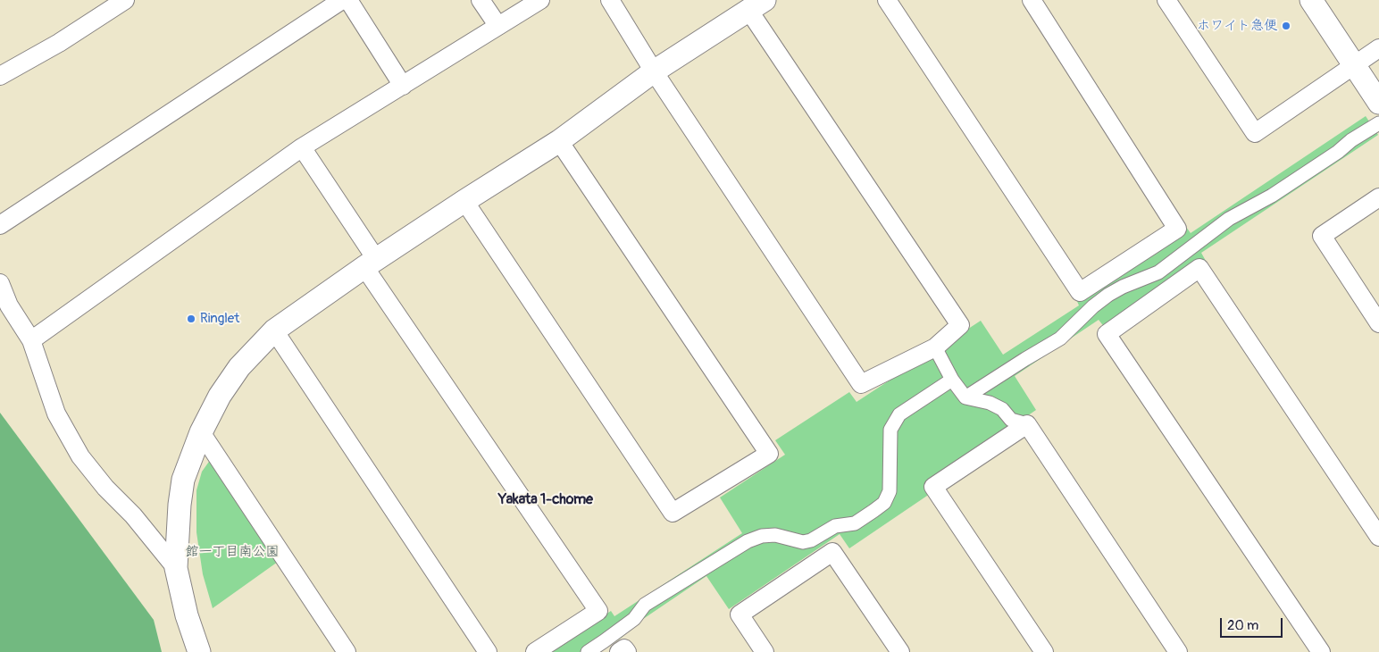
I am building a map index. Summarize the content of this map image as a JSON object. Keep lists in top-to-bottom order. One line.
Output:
{"districts":["Yakata 1-chome"],"parks":["館一丁目南公園"],"places":["ホワイト急便","Ringlet"],"scale_bar":"20 m"}
